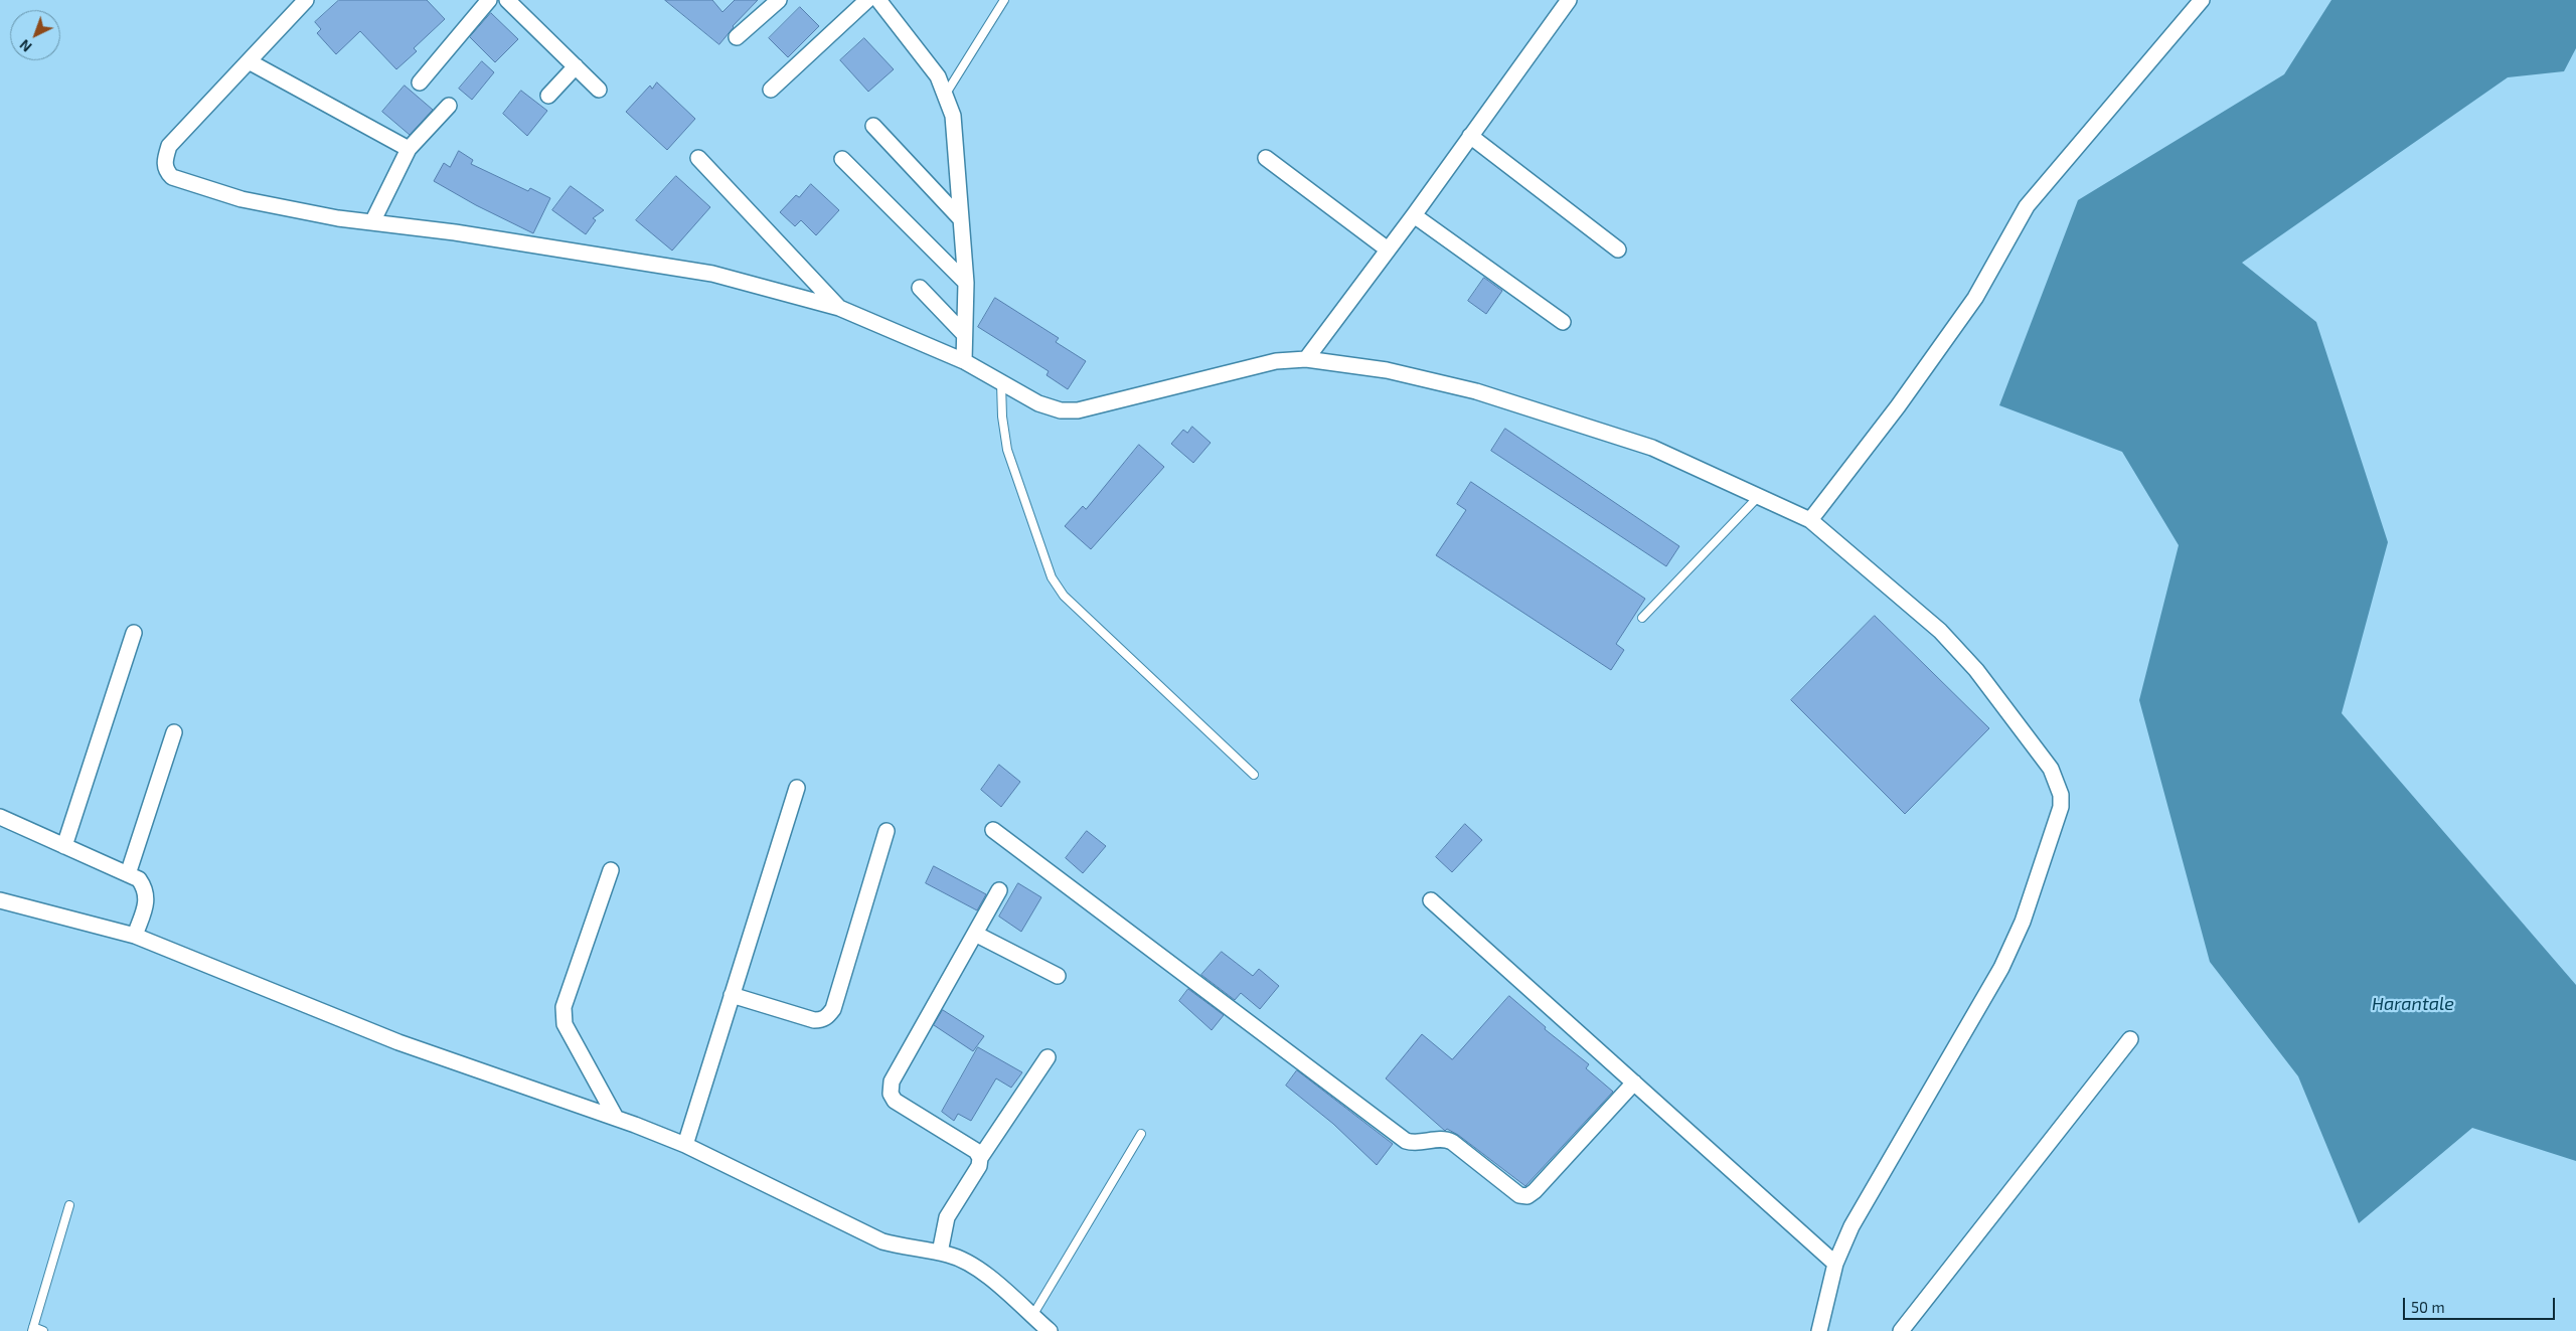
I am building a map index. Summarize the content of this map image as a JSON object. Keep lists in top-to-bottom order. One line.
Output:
{"water":["Harantale"],"scale_bar":"50 m","north":"bottom left"}
